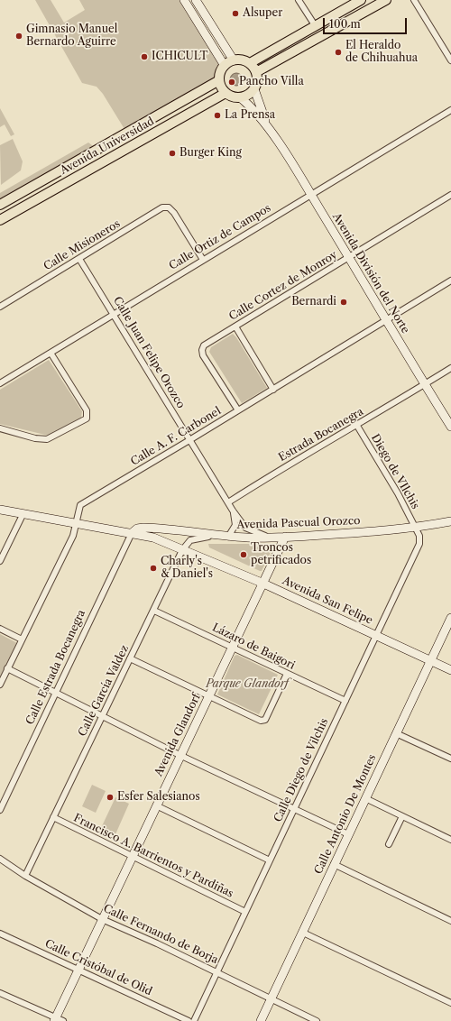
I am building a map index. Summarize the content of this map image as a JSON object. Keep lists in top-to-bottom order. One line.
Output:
{"streets":{"main road":["Avenida Universidad","Avenida División del Norte","Avenida Pascual Orozco","Avenida San Felipe","Avenida Glandorf","Calle Antonio De Montes"],"street":["Calle Ortiz de Campos","Calle Misioneros","Calle Cortez de Monroy","Calle Juan Felipe Orozco","Estrada Bocanegra","Calle A. F. Carbonel","Diego de VIlchis","Lázaro de Baigori","Calle Estrada Bocanegra","Calle García Valdez","Calle Diego de Vilchis","Francisco A. Barrientos y Pardiñas","Calle Fernando de Borja","Calle Cristóbal de Olid"]},"crossings":[["Avenida Universidad","Avenida División del Norte"],["Calle Ortiz de Campos","Calle Misioneros"],["Calle Ortiz de Campos","Avenida División del Norte"],["Calle Ortiz de Campos","Calle Juan Felipe Orozco"],["Calle Misioneros","Calle Juan Felipe Orozco"],["Avenida División del Norte","Calle Cortez de Monroy"],["Avenida División del Norte","Estrada Bocanegra"],["Avenida División del Norte","Calle A. F. Carbonel"],["Calle Cortez de Monroy","Calle A. F. Carbonel"],["Calle Juan Felipe Orozco","Estrada Bocanegra"],["Calle Juan Felipe Orozco","Calle A. F. Carbonel"],["Calle Juan Felipe Orozco","Avenida Pascual Orozco"],["Estrada Bocanegra","Diego de VIlchis"],["Calle A. F. Carbonel","Avenida Pascual Orozco"],["Diego de VIlchis","Avenida Pascual Orozco"],["Diego de VIlchis","Calle Diego de Vilchis"],["Avenida Pascual Orozco","Avenida San Felipe"],["Avenida Pascual Orozco","Calle Estrada Bocanegra"],["Avenida Pascual Orozco","Calle García Valdez"],["Avenida Pascual Orozco","Avenida Glandorf"],["Avenida Pascual Orozco","Calle Diego de Vilchis"],["Avenida San Felipe","Calle Estrada Bocanegra"],["Avenida San Felipe","Calle García Valdez"],["Avenida San Felipe","Avenida Glandorf"],["Avenida San Felipe","Calle Diego de Vilchis"],["Avenida San Felipe","Calle Antonio De Montes"],["Lázaro de Baigori","Calle García Valdez"],["Lázaro de Baigori","Avenida Glandorf"],["Lázaro de Baigori","Calle Diego de Vilchis"],["Calle García Valdez","Francisco A. Barrientos y Pardiñas"],["Calle García Valdez","Calle Fernando de Borja"],["Avenida Glandorf","Francisco A. Barrientos y Pardiñas"],["Avenida Glandorf","Calle Fernando de Borja"],["Avenida Glandorf","Calle Cristóbal de Olid"],["Calle Diego de Vilchis","Francisco A. Barrientos y Pardiñas"],["Calle Diego de Vilchis","Calle Fernando de Borja"],["Calle Antonio De Montes","Calle Fernando de Borja"]],"parks":["Parque Glandorf"],"places":["Alsuper","Gimnasio Manuel Bernardo Aguirre","El Heraldo de Chihuahua","ICHICULT","Pancho Villa","La Prensa","Burger King","Bernardi","Troncos petrificados","Charly's & Daniel's","Esfer Salesianos"],"scale_bar":"100 m"}
